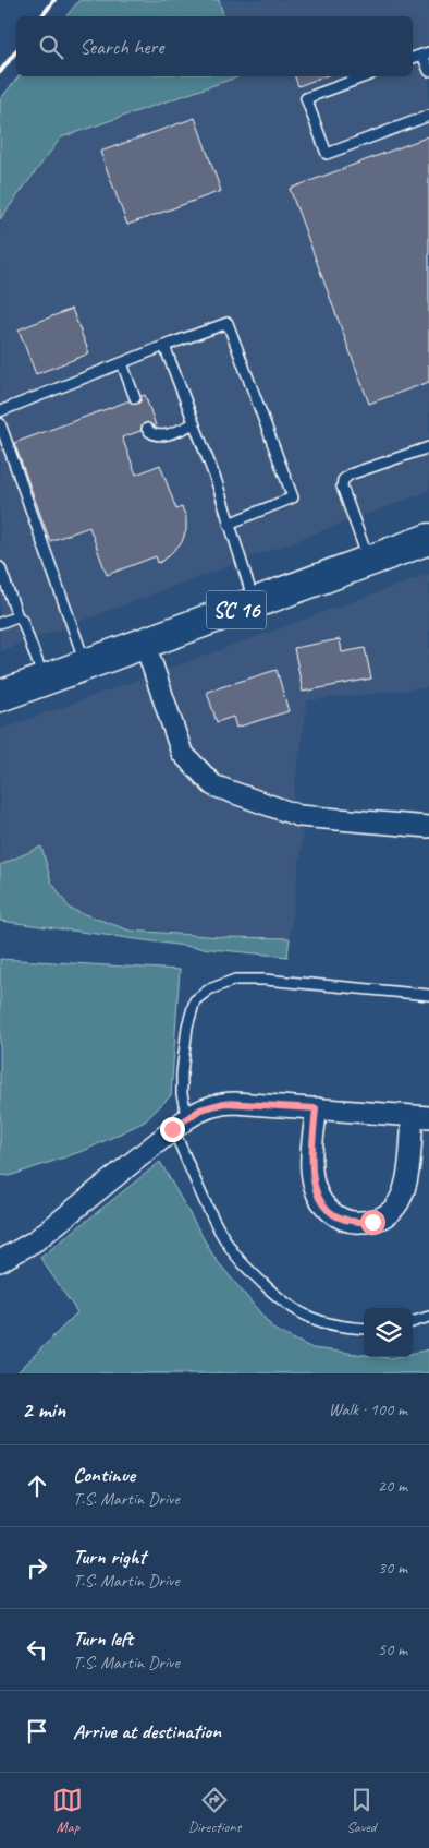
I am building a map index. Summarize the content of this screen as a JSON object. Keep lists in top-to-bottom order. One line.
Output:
{"streets":{"main road":["SC 16"]},"page":{"search":"Search here","heading":["2 min","Walk · 100 m"],"list":[["Continue","T.S. Martin Drive","20 m"],["Turn right","T.S. Martin Drive","30 m"],["Turn left","T.S. Martin Drive","50 m"],"Arrive at destination"],"nav":["Map","Directions","Saved"]}}
